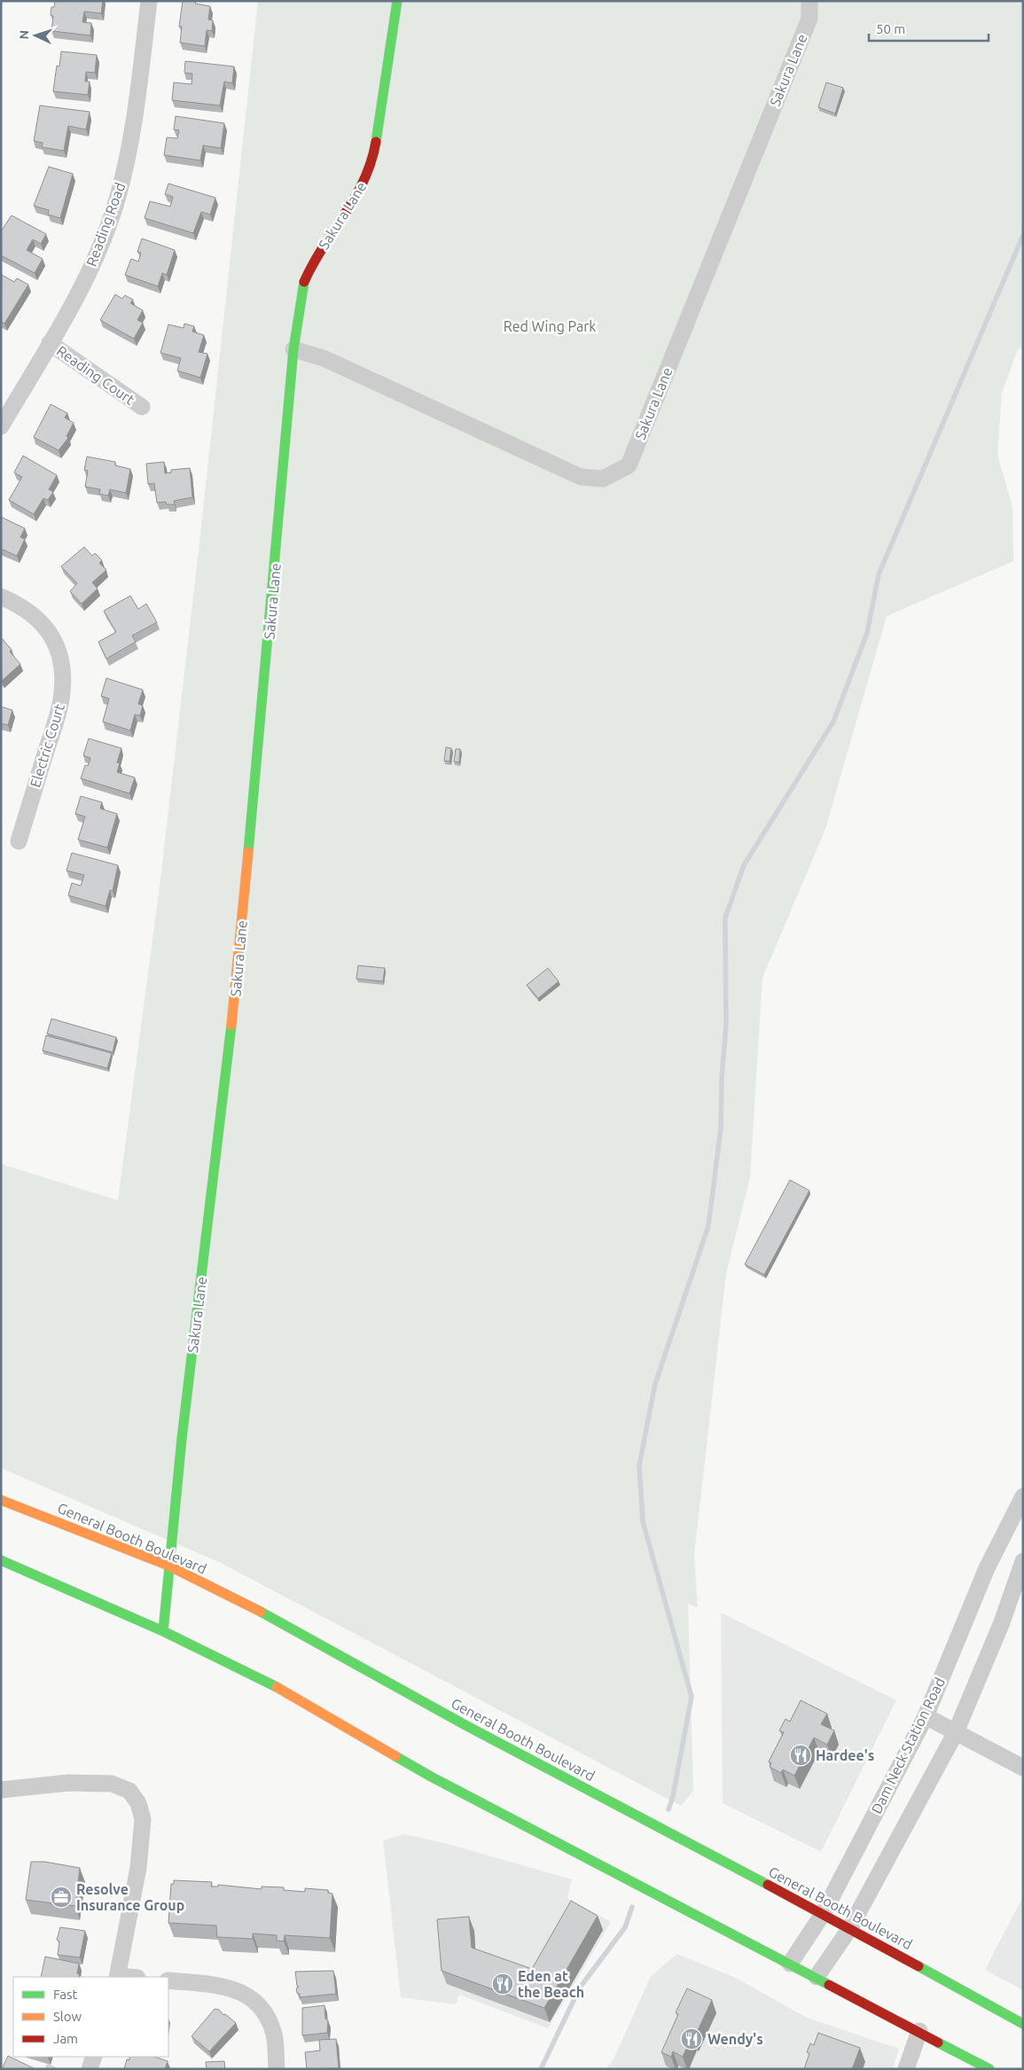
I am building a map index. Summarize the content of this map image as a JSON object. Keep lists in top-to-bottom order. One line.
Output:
{"streets":{"main road":["Sakura Lane","General Booth Boulevard"],"street":["Reading Road","Reading Court","Electric Court","Dam Neck Station Road"]},"crossings":[["Sakura Lane","General Booth Boulevard"],["Reading Road","Reading Court"],["General Booth Boulevard","Dam Neck Station Road"]],"parks":["Red Wing Park"],"places":{"restaurant":["Hardee's","Eden at the Beach","Wendy's"],"office":["Resolve Insurance Group"]},"legend":["Fast","Slow","Jam"],"scale_bar":"50 m","north":"left"}
